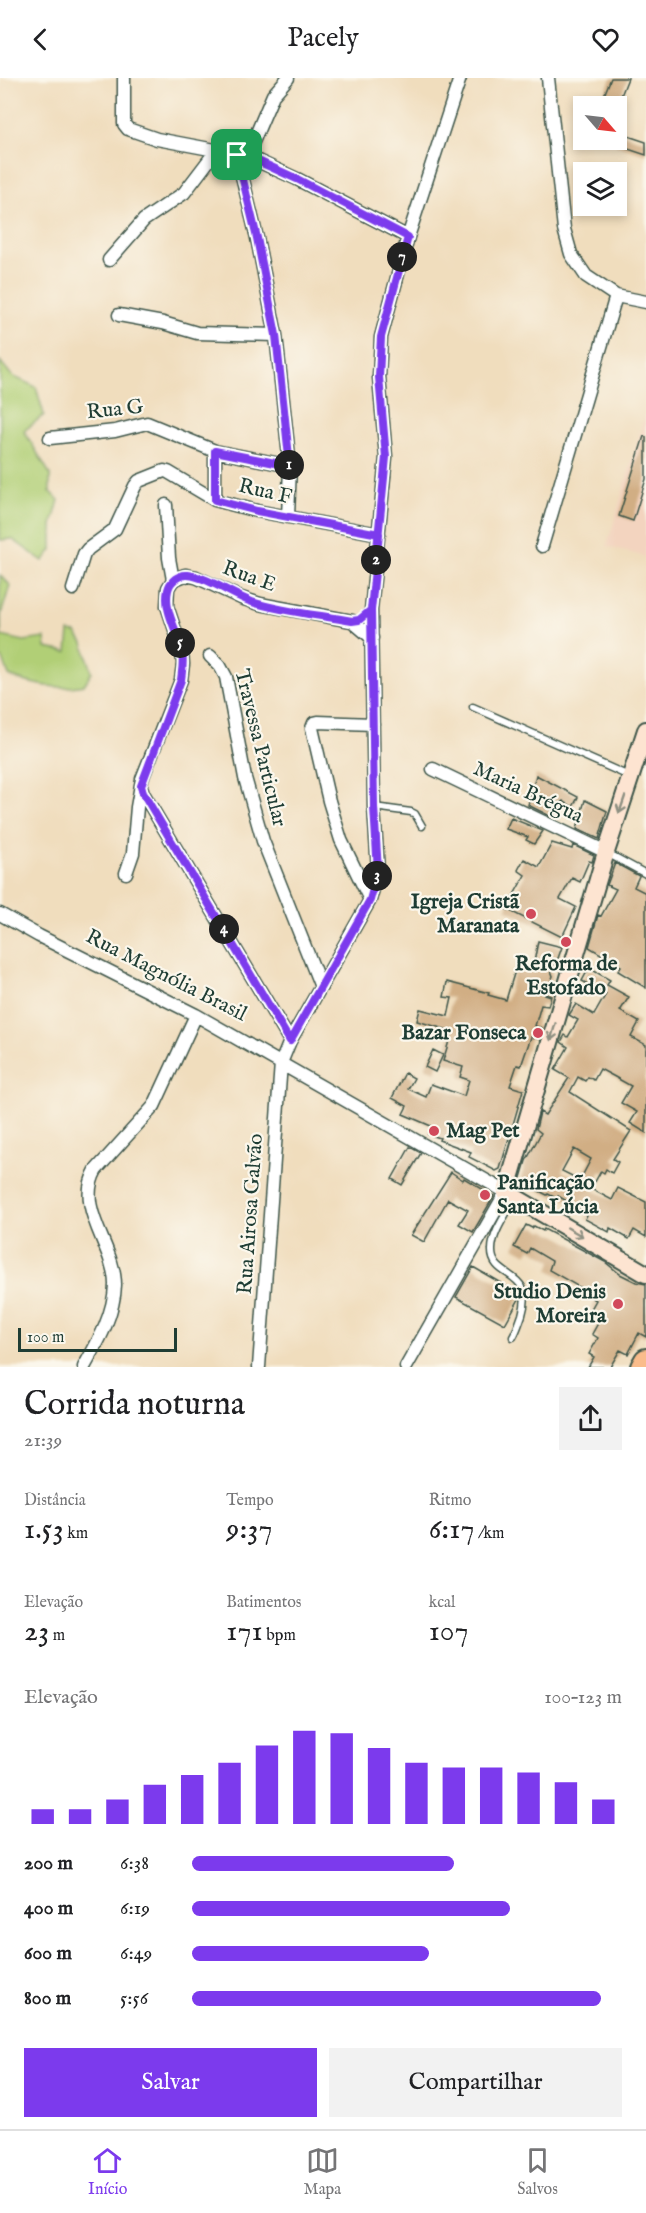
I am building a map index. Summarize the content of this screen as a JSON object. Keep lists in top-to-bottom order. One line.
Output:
{"streets":{"main road":["Rua Magnólia Brasil"],"street":["Rua G","Rua F","Rua E","Travessa Particular","Maria Brégua","Rua Airosa Galvão"]},"crossings":[["Rua F","Rua Airosa Galvão"],["Rua E","Rua Airosa Galvão"],["Travessa Particular","Rua Airosa Galvão"],["Rua Magnólia Brasil","Rua Airosa Galvão"]],"places":["Igreja Cristã Maranata","Reforma de Estofado","Bazar Fonseca","Mag Pet","Panificação Santa Lúcia","Studio Denis Moreira"],"scale_bar":"100 m","north":"bottom right","page":{"header":"Pacely","pins":["7","1","2","5","3","4"],"scale":"100 m","heading":["Corrida noturna","21:39"],"stats":[["Distância","1.53 km"],["Tempo","9:37"],["Ritmo","6:17 /km"],["Elevação","23 m"],["Batimentos","171 bpm"],["kcal","107"]],"chart":["Elevação","100–123 m"],"list":[{"name":"200 m","note":"6:38"},{"name":"400 m","note":"6:19"},{"name":"600 m","note":"6:49"},{"name":"800 m","note":"5:56"}],"buttons":["Salvar","Compartilhar"],"tabs":["Início","Mapa","Salvos"]}}
